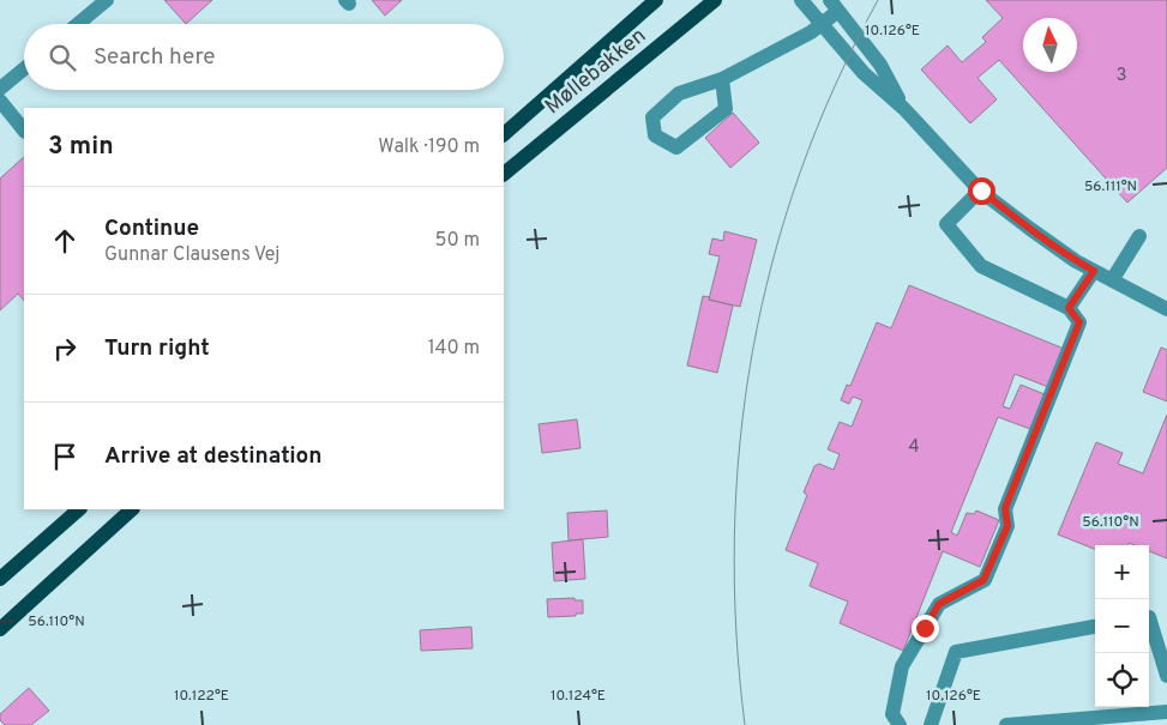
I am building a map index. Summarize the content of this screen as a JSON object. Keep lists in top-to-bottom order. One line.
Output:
{"streets":{"main road":["Møllebakken"]},"house_numbers":["3","4"],"north":"top","page":{"search":"Search here","heading":["3 min","Walk · 190 m"],"list":[["Continue","Gunnar Clausens Vej","50 m"],["Turn right","140 m"],"Arrive at destination"],"map_buttons":["+","−"]},"coordinates":["10.126°E","56.111°N","56.110°N","10.122°E","10.124°E"]}
